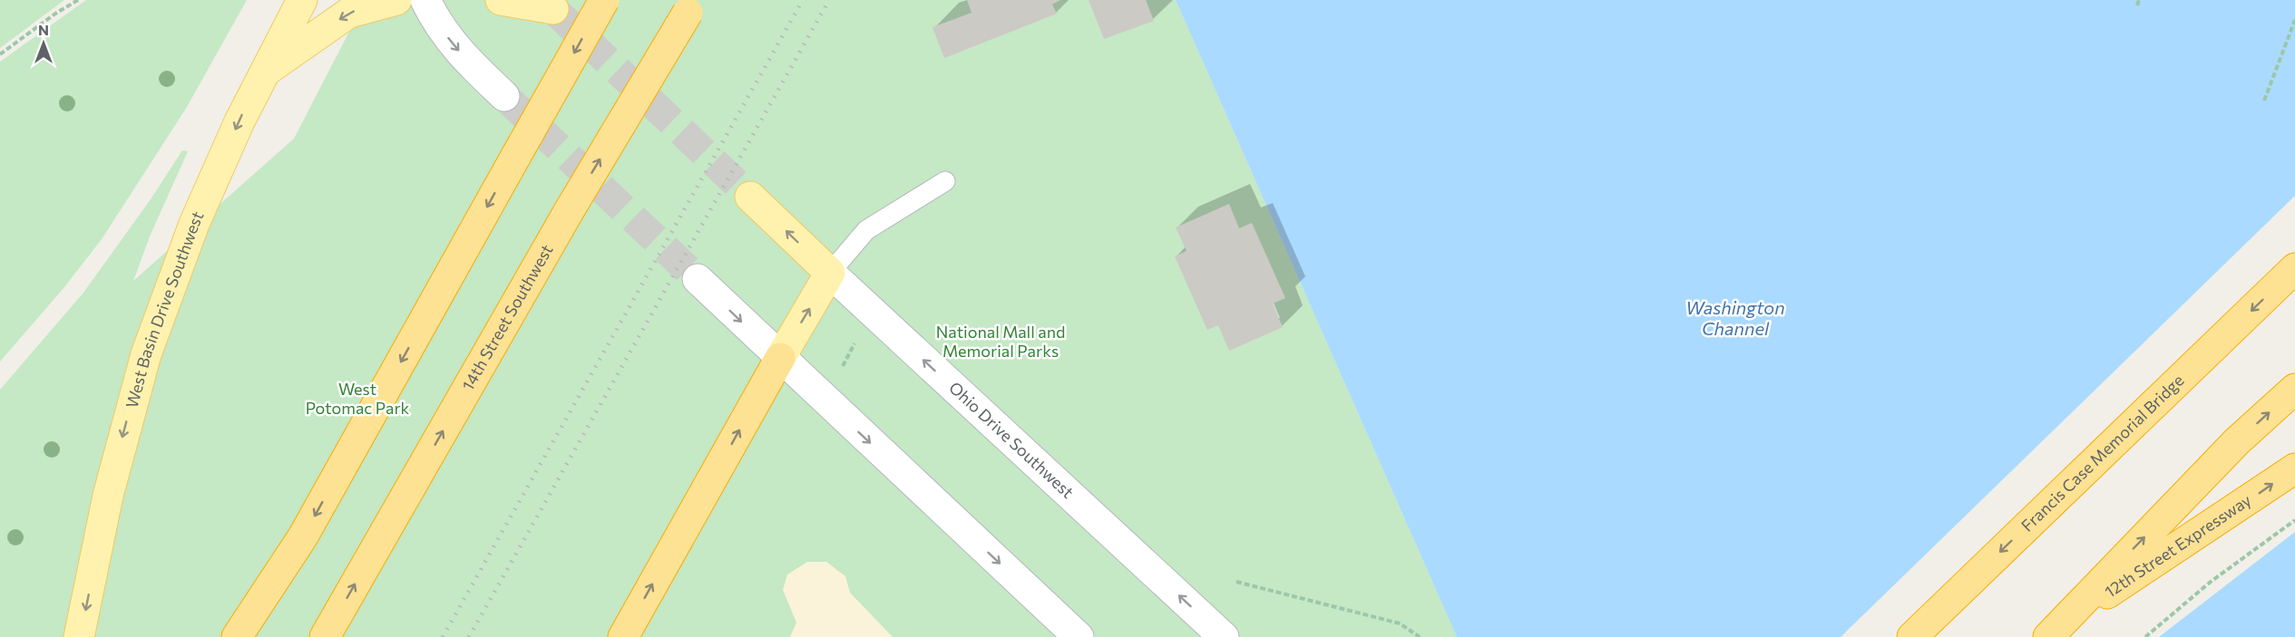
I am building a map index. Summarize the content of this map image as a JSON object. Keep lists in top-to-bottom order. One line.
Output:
{"streets":{"highway":["14th Street Southwest","Francis Case Memorial Bridge","12th Street Expressway"],"main road":["West Basin Drive Southwest","Ohio Drive Southwest"]},"one_way":["West Basin Drive Southwest","Ohio Drive Southwest"],"water":["Washington Channel"],"parks":["National Mall and Memorial Parks","West Potomac Park"],"north":"top"}
